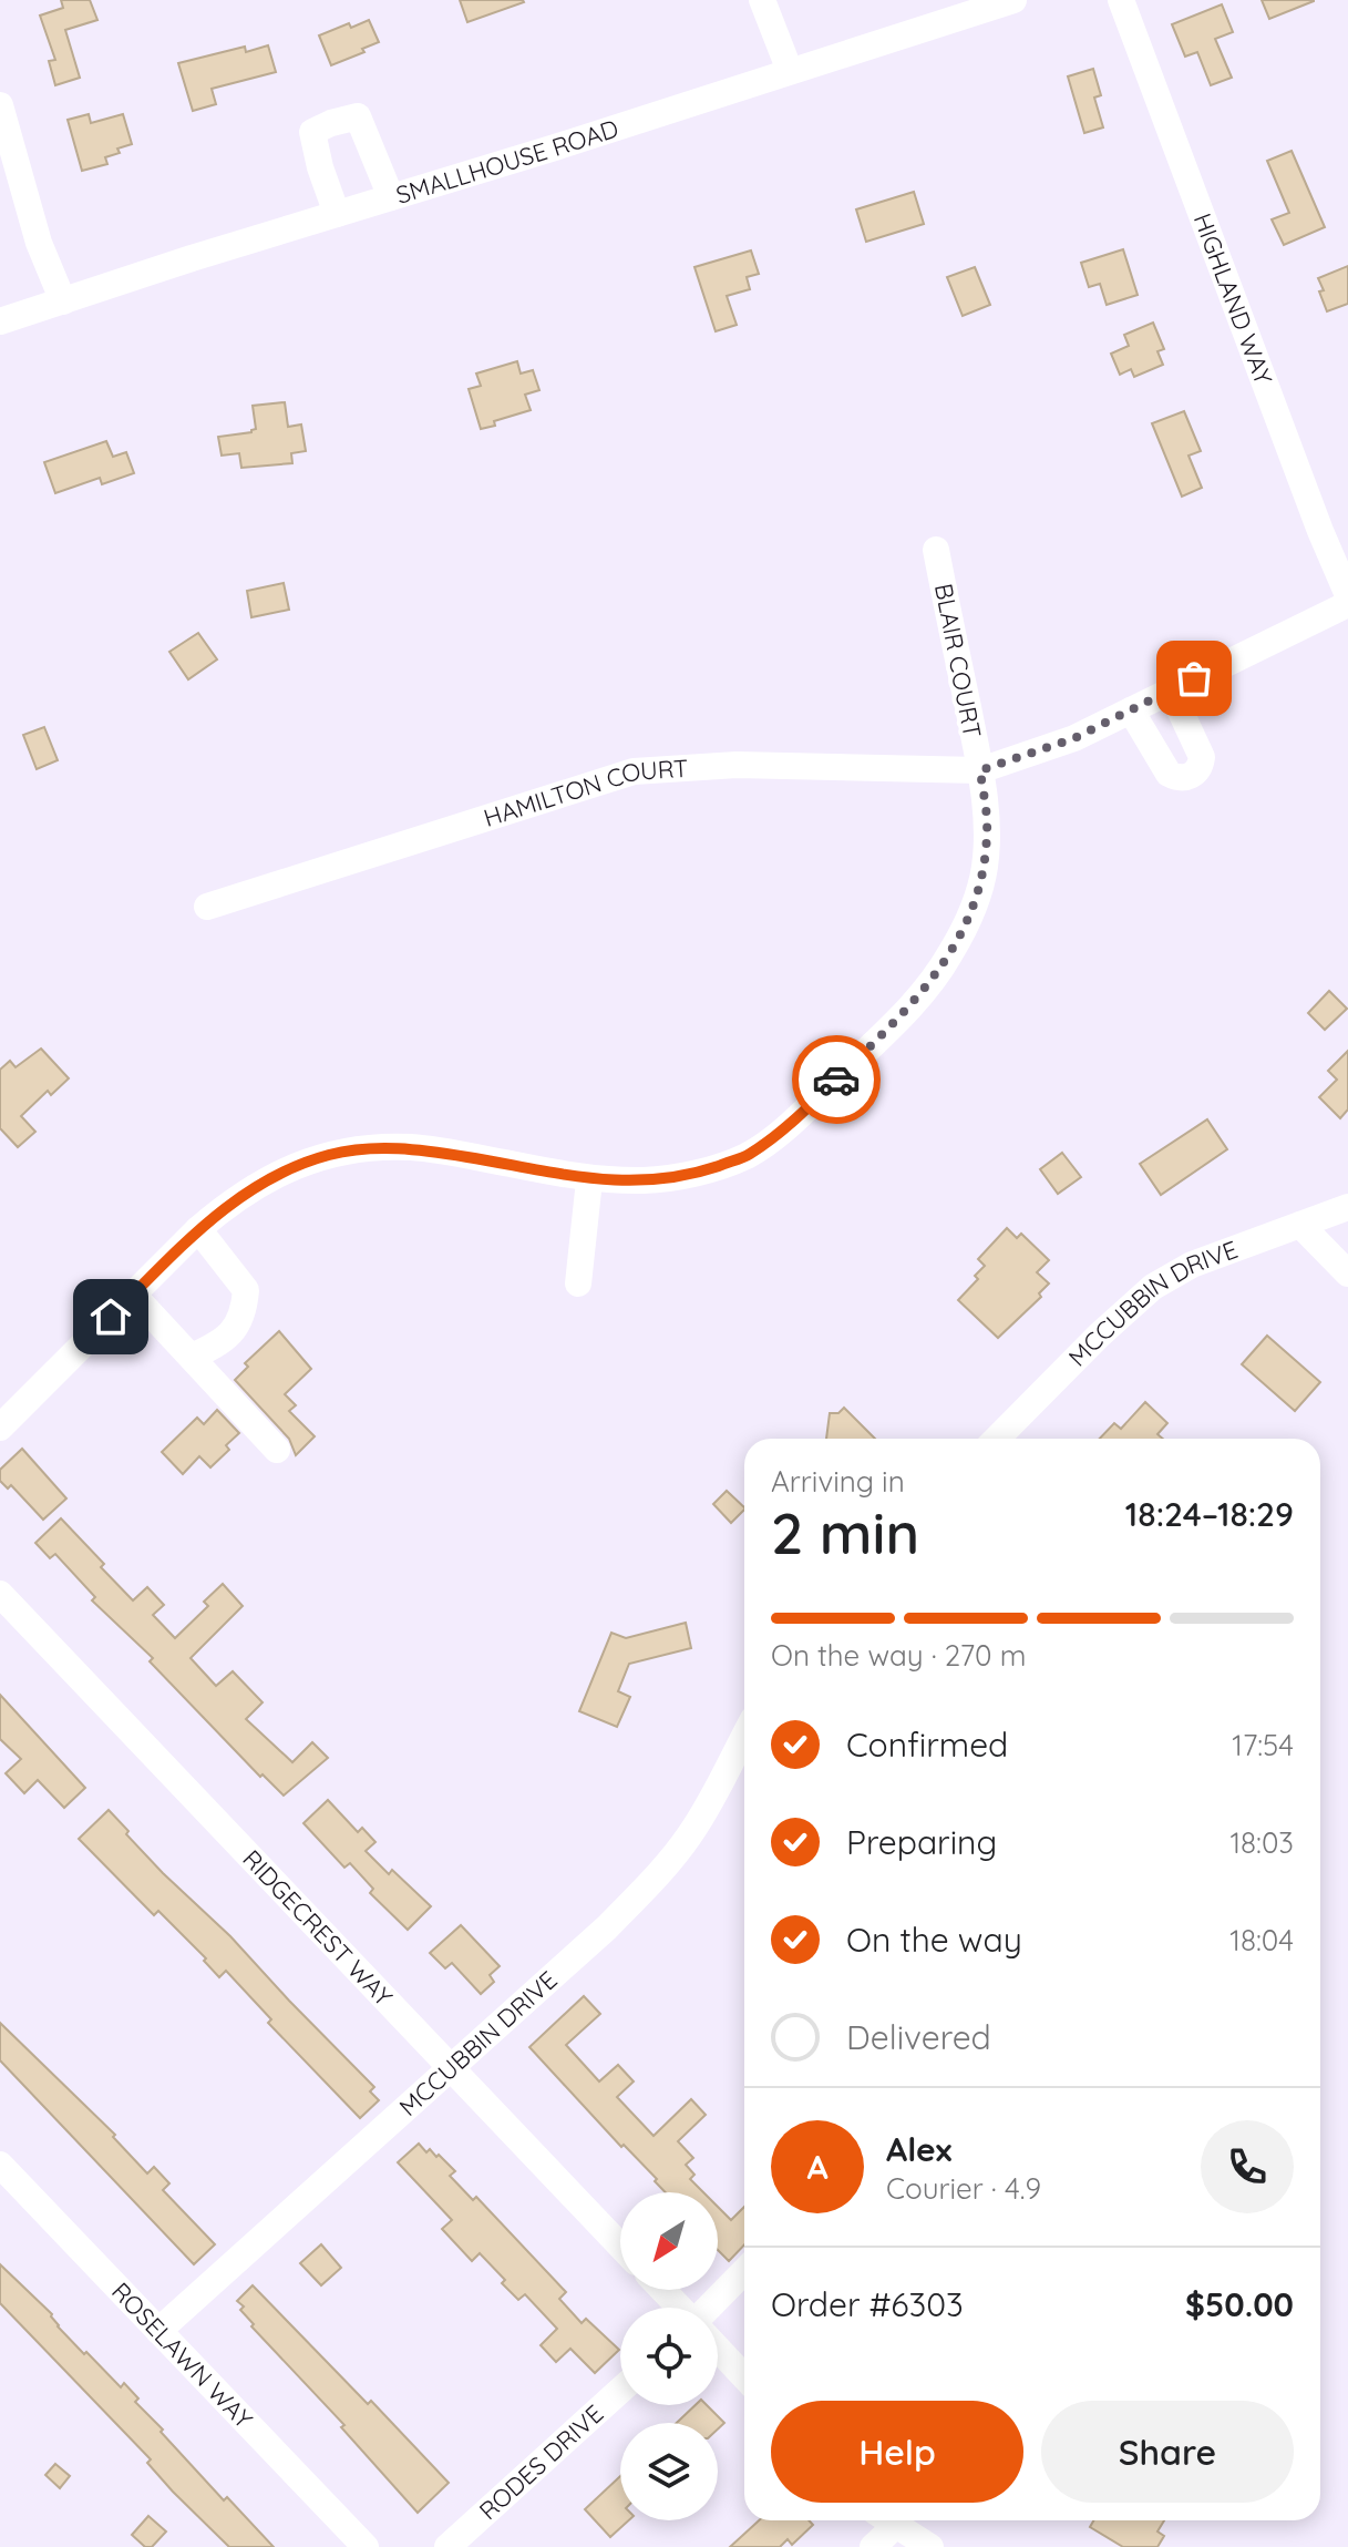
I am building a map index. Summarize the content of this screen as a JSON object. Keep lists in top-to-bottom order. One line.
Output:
{"streets":{"street":["SMALLHOUSE ROAD","HIGHLAND WAY","BLAIR COURT","HAMILTON COURT","MCCUBBIN DRIVE","RIDGECREST WAY","ROSELAWN WAY","RODES DRIVE"]},"crossings":[["BLAIR COURT","HAMILTON COURT"],["MCCUBBIN DRIVE","RIDGECREST WAY"],["MCCUBBIN DRIVE","ROSELAWN WAY"]],"north":"bottom left","page":{"heading":["2 min","Arriving in","18:24–18:29"],"panel":["Alex","Courier · 4.9","Order #6303","$50.00"],"bar":"On the way · 270 m","list":[["Confirmed","17:54"],["Preparing","18:03"],["On the way","18:04"],"Delivered"],"round":"A","buttons":["Help","Share"]}}
